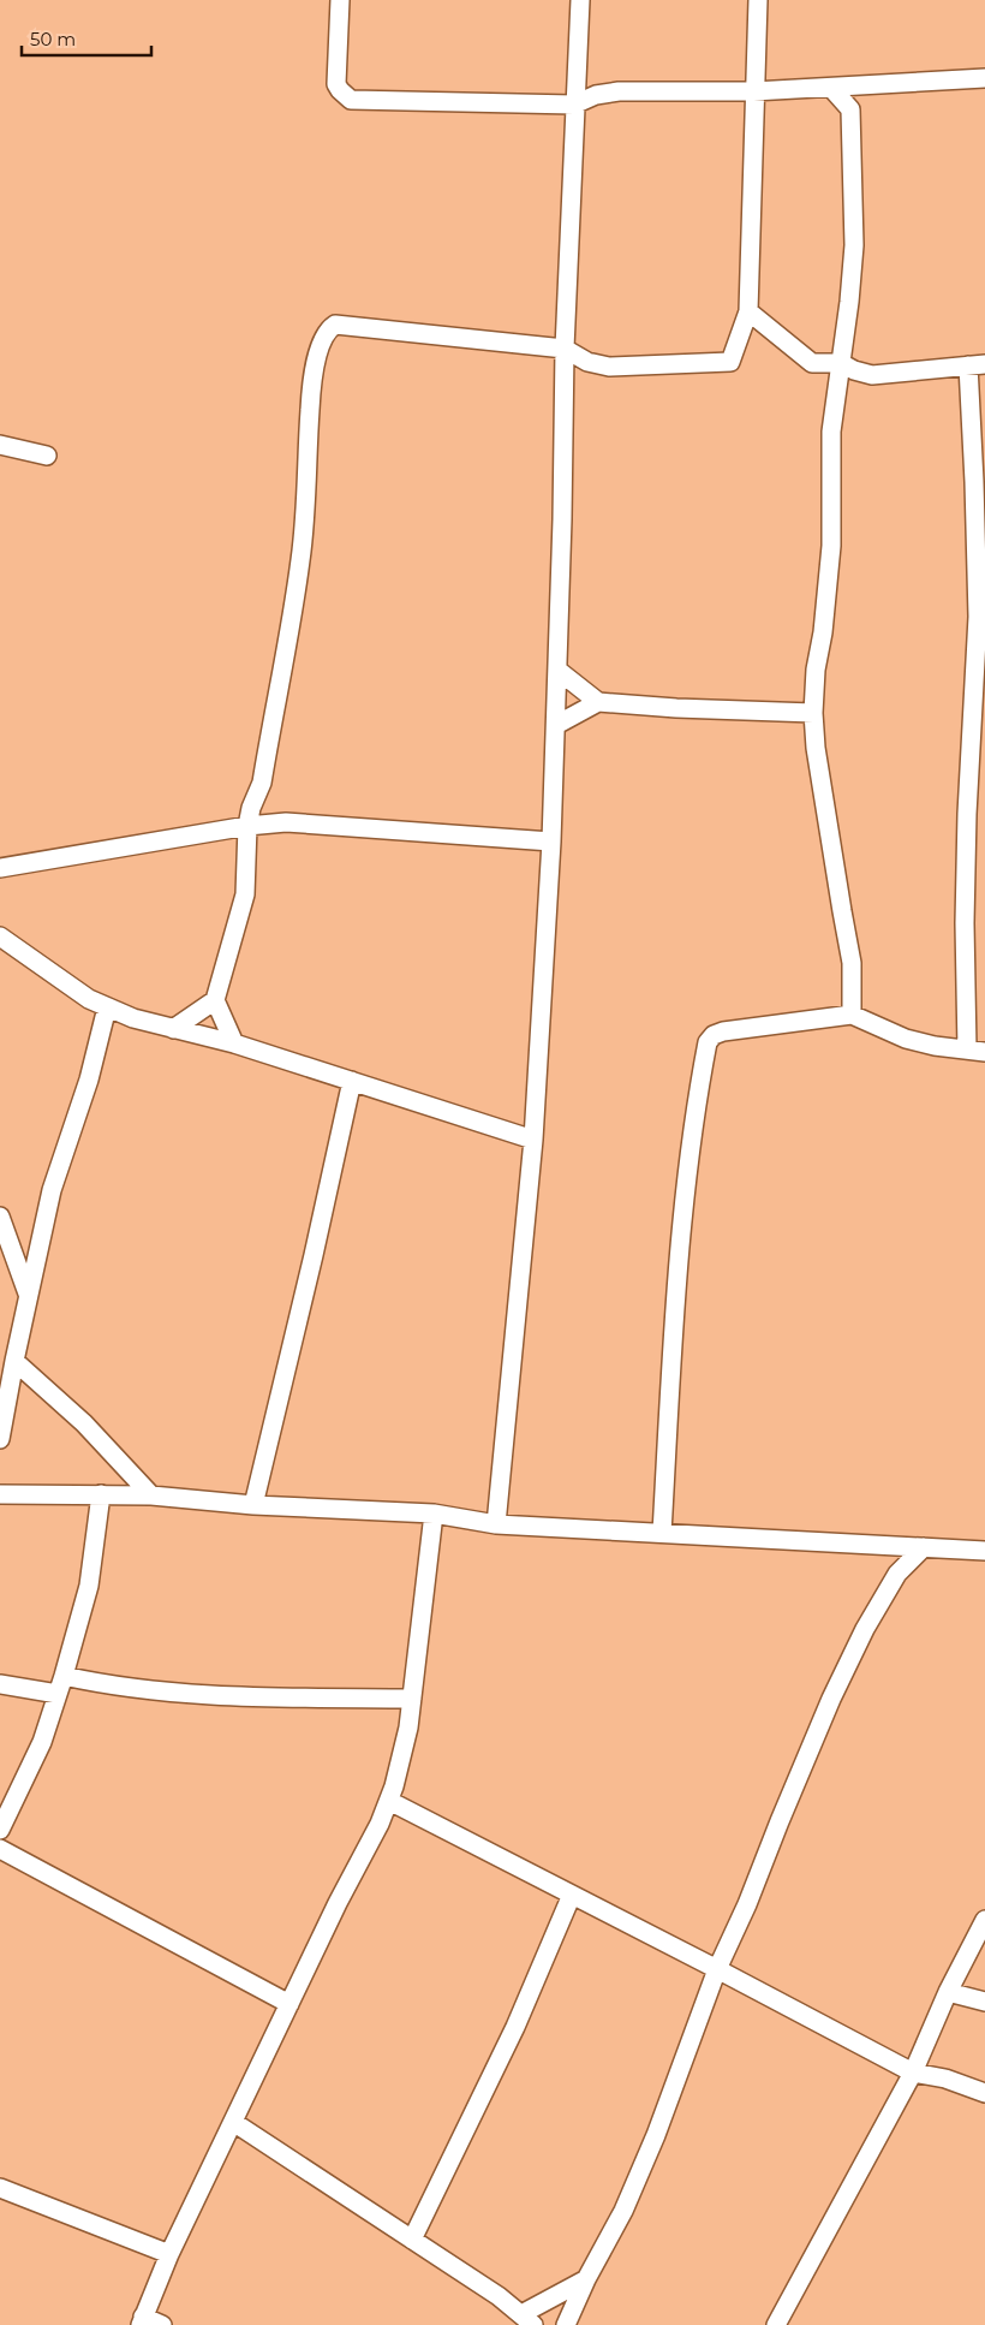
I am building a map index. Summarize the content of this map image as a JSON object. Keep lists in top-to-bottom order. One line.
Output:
{"scale_bar":"50 m"}
